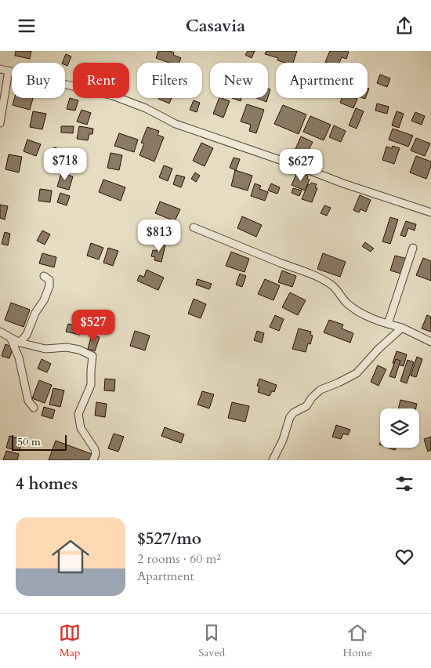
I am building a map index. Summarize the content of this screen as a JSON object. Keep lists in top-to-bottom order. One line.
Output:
{"scale_bar":"50 m","page":{"header":"Casavia","chip":["Buy","Rent","Filters","New","Apartment"],"price":["$718","$627","$813","$527"],"scale":"50 m","heading":"4 homes","list":[{"name":"$527/mo","note":"2 rooms · 60 m² · Apartment"}],"tabs":["Map","Saved","Home"]}}
